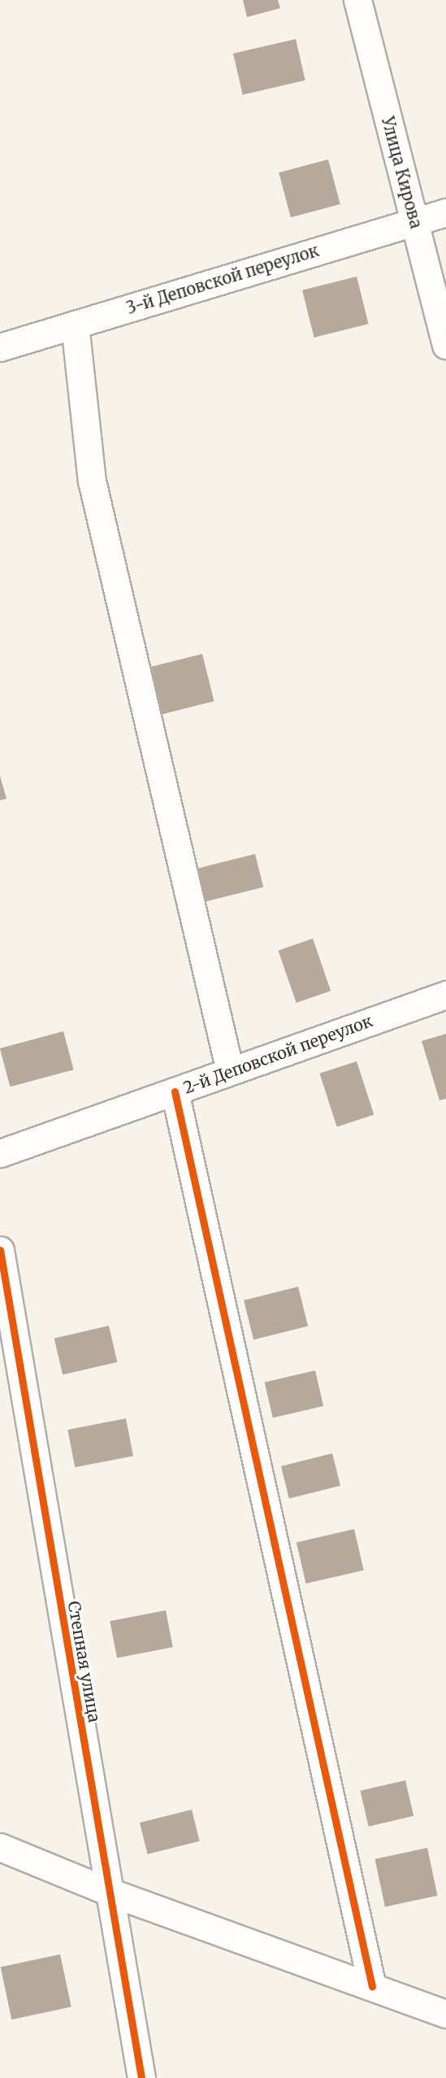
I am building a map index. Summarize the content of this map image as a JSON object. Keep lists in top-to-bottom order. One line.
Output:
{"streets":{"street":["Улица Кирова","3-й Деповской переулок","2-й Деповской переулок","Степная улица"]},"crossings":[["Улица Кирова","3-й Деповской переулок"]]}
